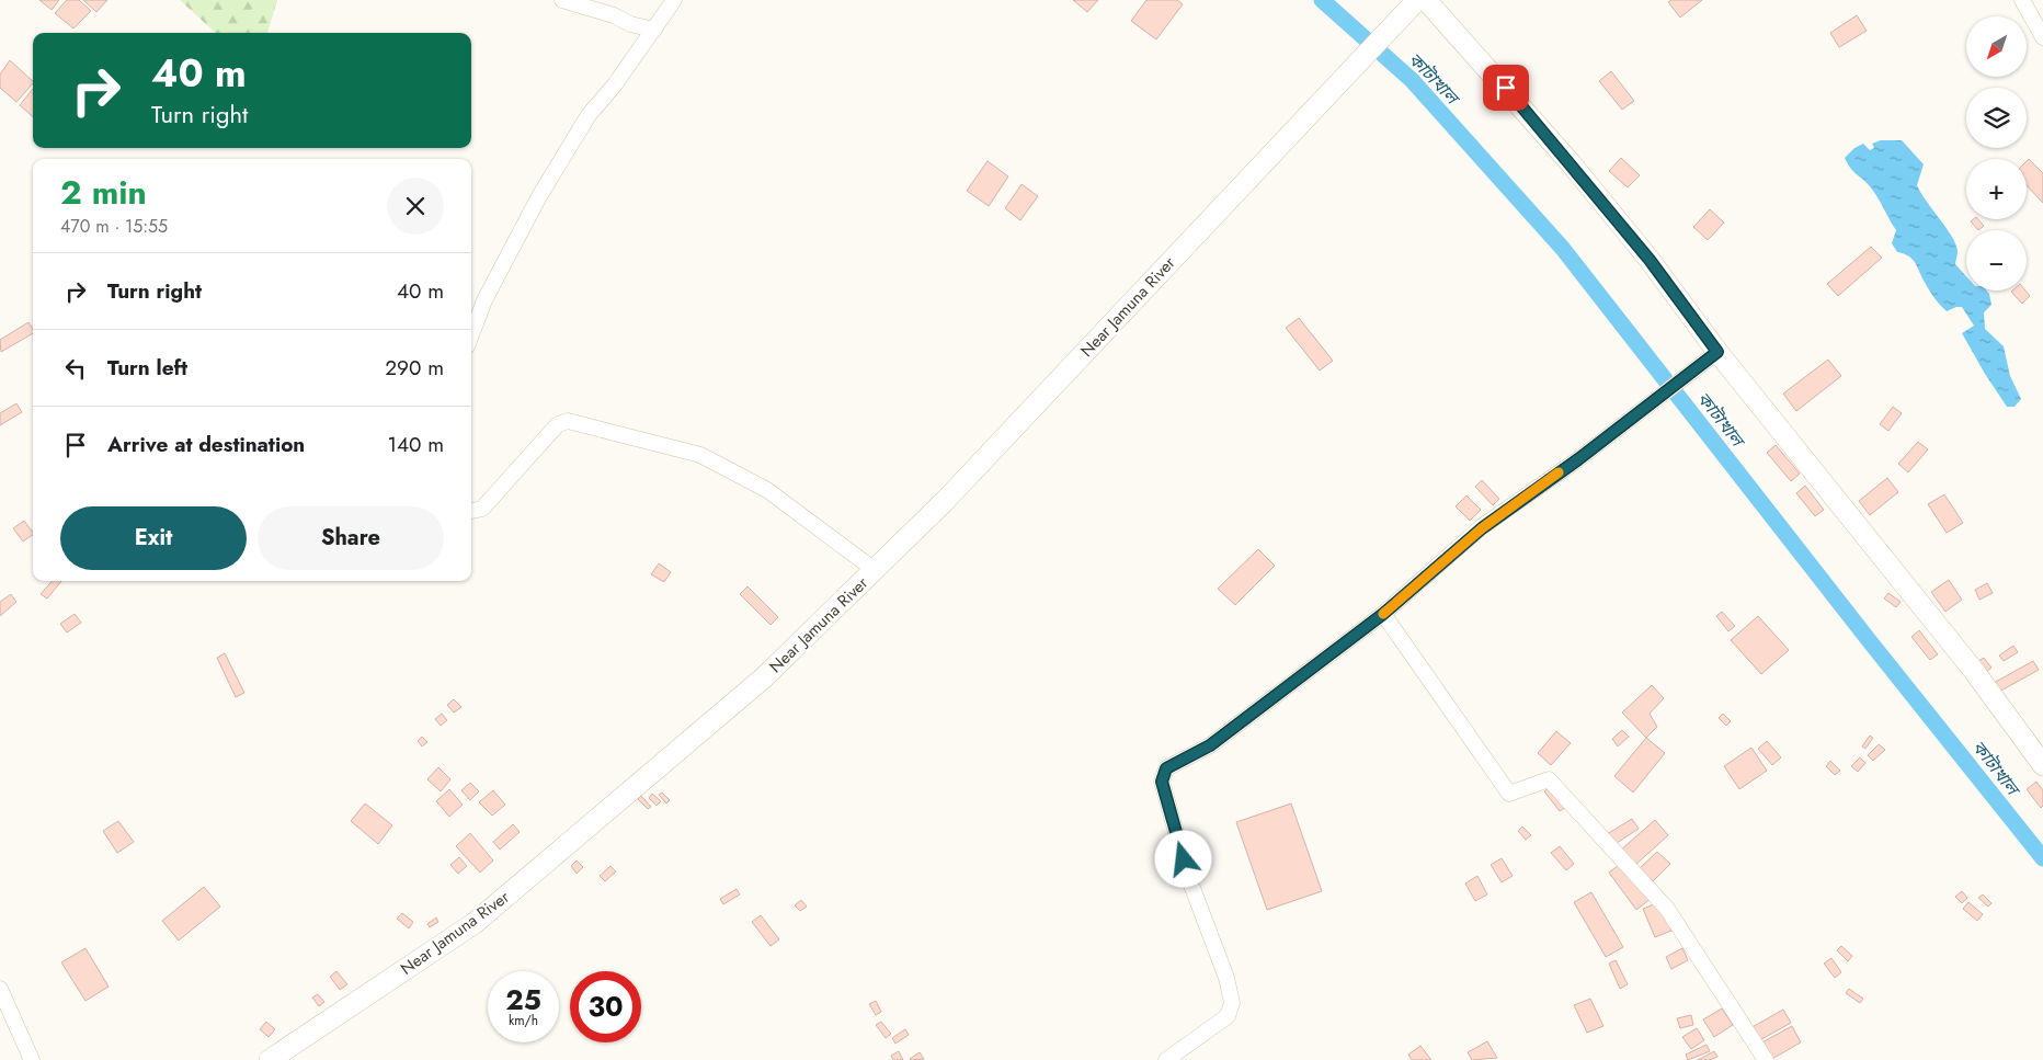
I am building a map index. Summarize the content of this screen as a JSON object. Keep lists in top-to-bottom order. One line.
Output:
{"streets":{"street":["Near Jamuna River"]},"water":["কাটাখাল"],"north":"bottom left","page":{"map_buttons":["+","−"],"turn":["40 m","Turn right"],"heading":["2 min","470 m · 15:55"],"list":[{"name":"Turn right","value":"40 m"},{"name":"Turn left","value":"290 m"},{"name":"Arrive at destination","value":"140 m"}],"buttons":["Exit","Share"],"speed":"25 km/h","limit":"30"}}
